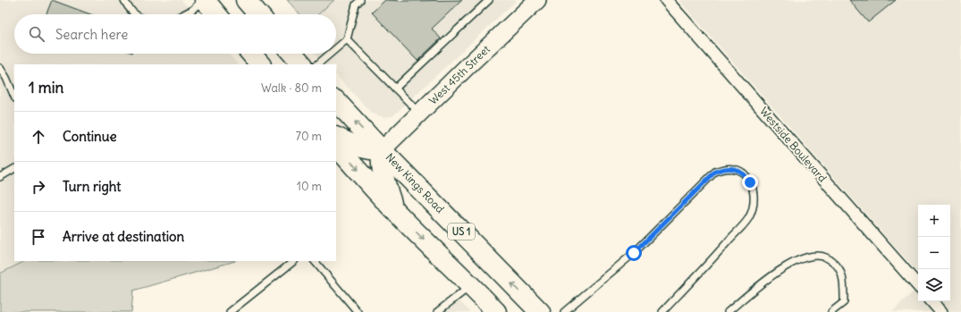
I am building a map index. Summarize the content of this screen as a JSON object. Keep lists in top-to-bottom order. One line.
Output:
{"streets":{"highway":["New Kings Road","US 1"],"street":["West 45th Street","Westside Boulevard"]},"crossings":[["West 45th Street","New Kings Road"]],"page":{"search":"Search here","heading":["1 min","Walk · 80 m"],"list":[["Continue","70 m"],["Turn right","10 m"],"Arrive at destination"],"map_buttons":["+","−"]}}
